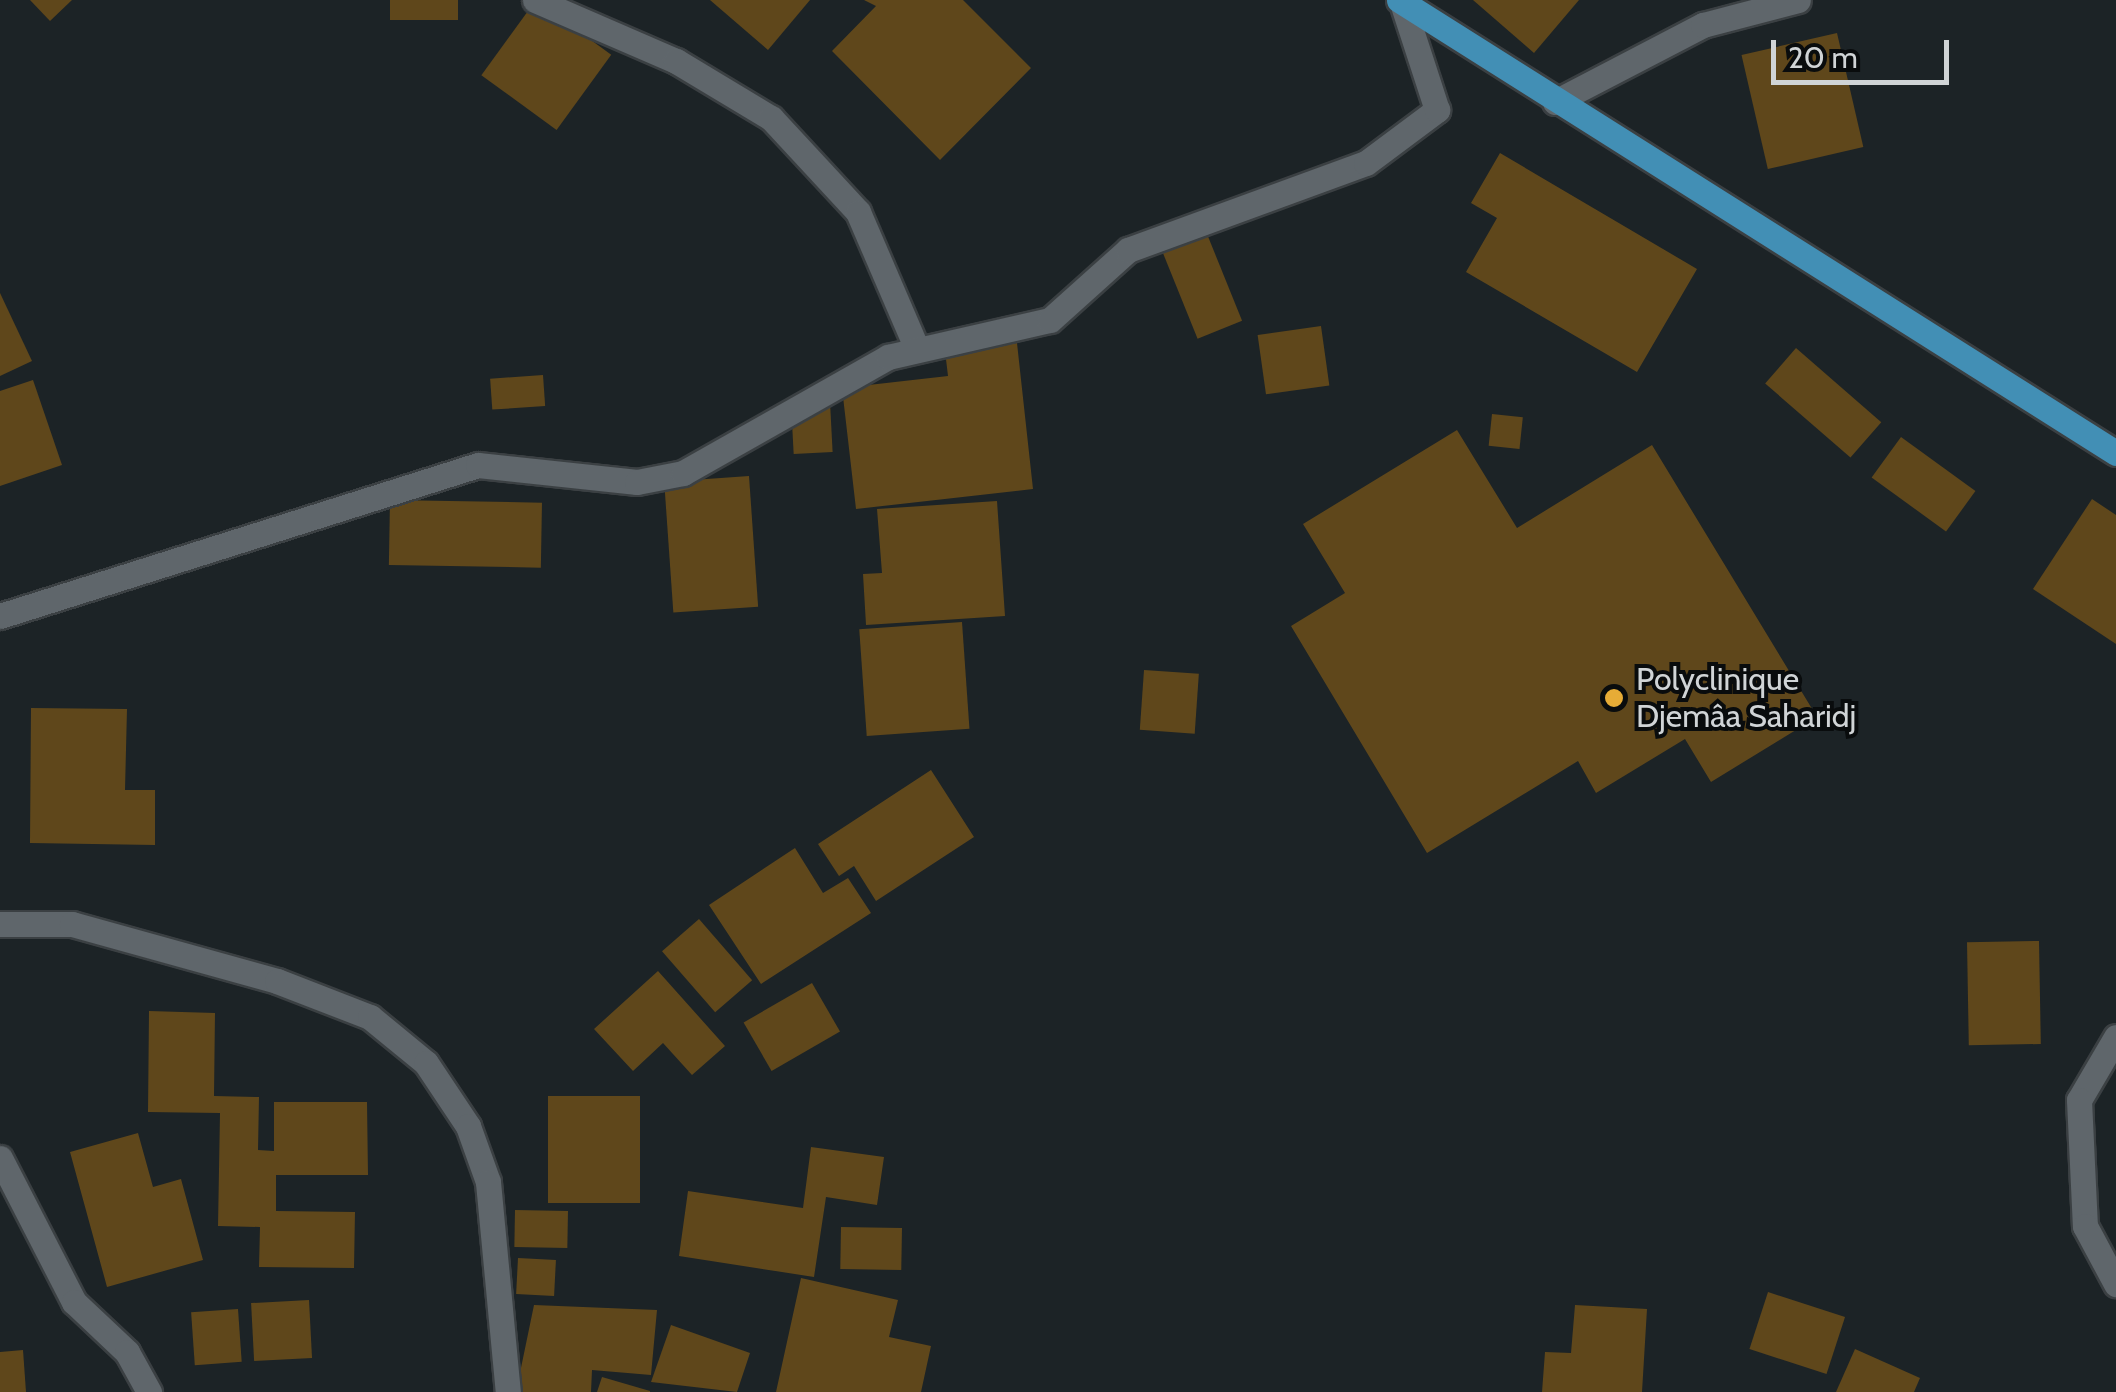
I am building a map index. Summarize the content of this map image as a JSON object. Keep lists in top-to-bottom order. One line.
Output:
{"places":["Polyclinique Djemâa Saharidj"],"scale_bar":"20 m"}
